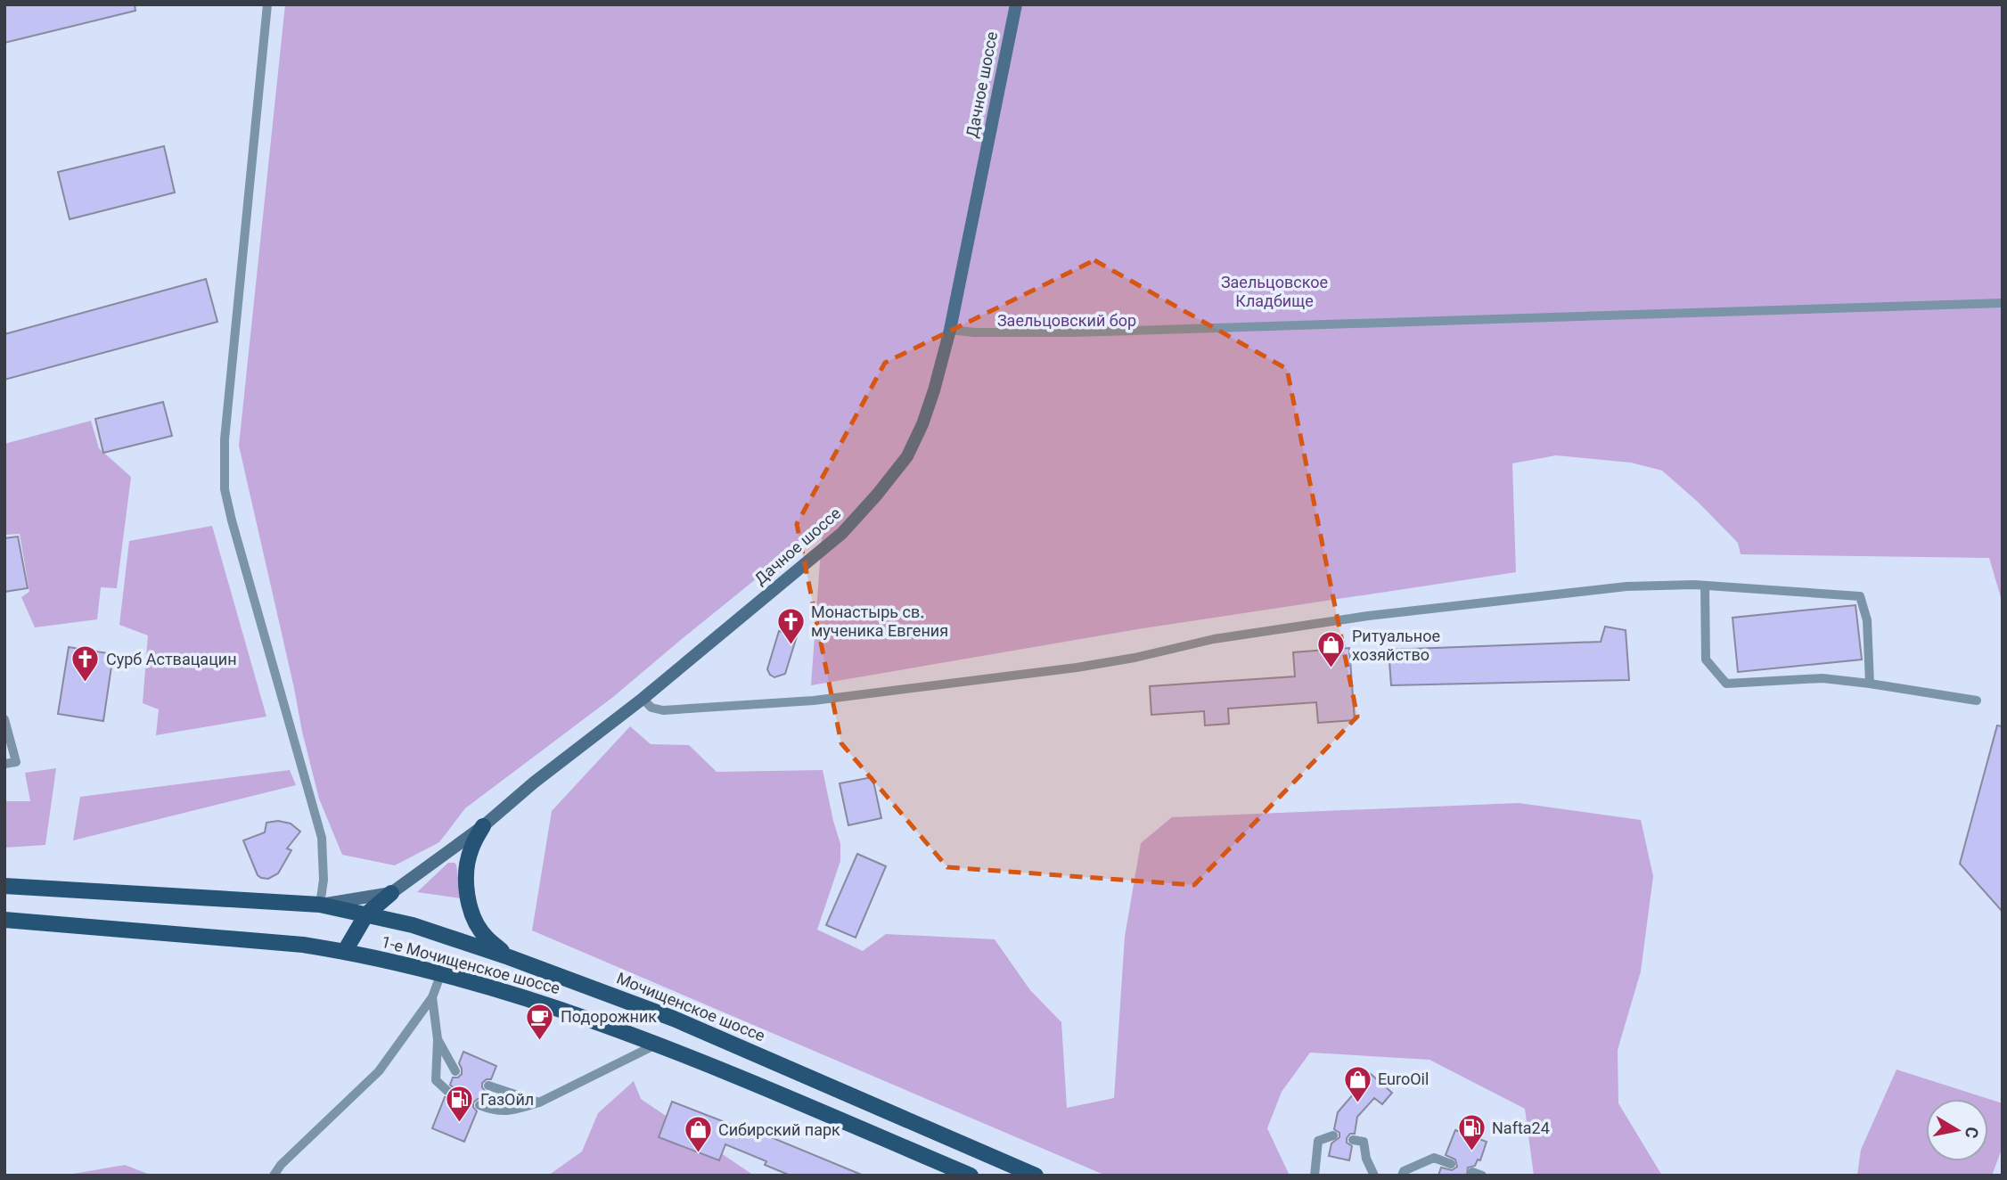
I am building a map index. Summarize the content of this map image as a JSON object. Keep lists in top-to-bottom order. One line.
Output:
{"streets":{"main road":["1-е Мочищенское шоссе","Мочищенское шоссе"],"street":["Дачное шоссе"]},"parks":["Заельцовское Кладбище","Заельцовский бор"],"places":{"church":["Монастырь св. мученика Евгения","Сурб Аствацацин"],"shop":["Ритуальное хозяйство","EuroOil","Сибирский парк"],"cafe":["Подорожник"],"fuel station":["ГазОйл","Nafta24"]},"north":"right"}
